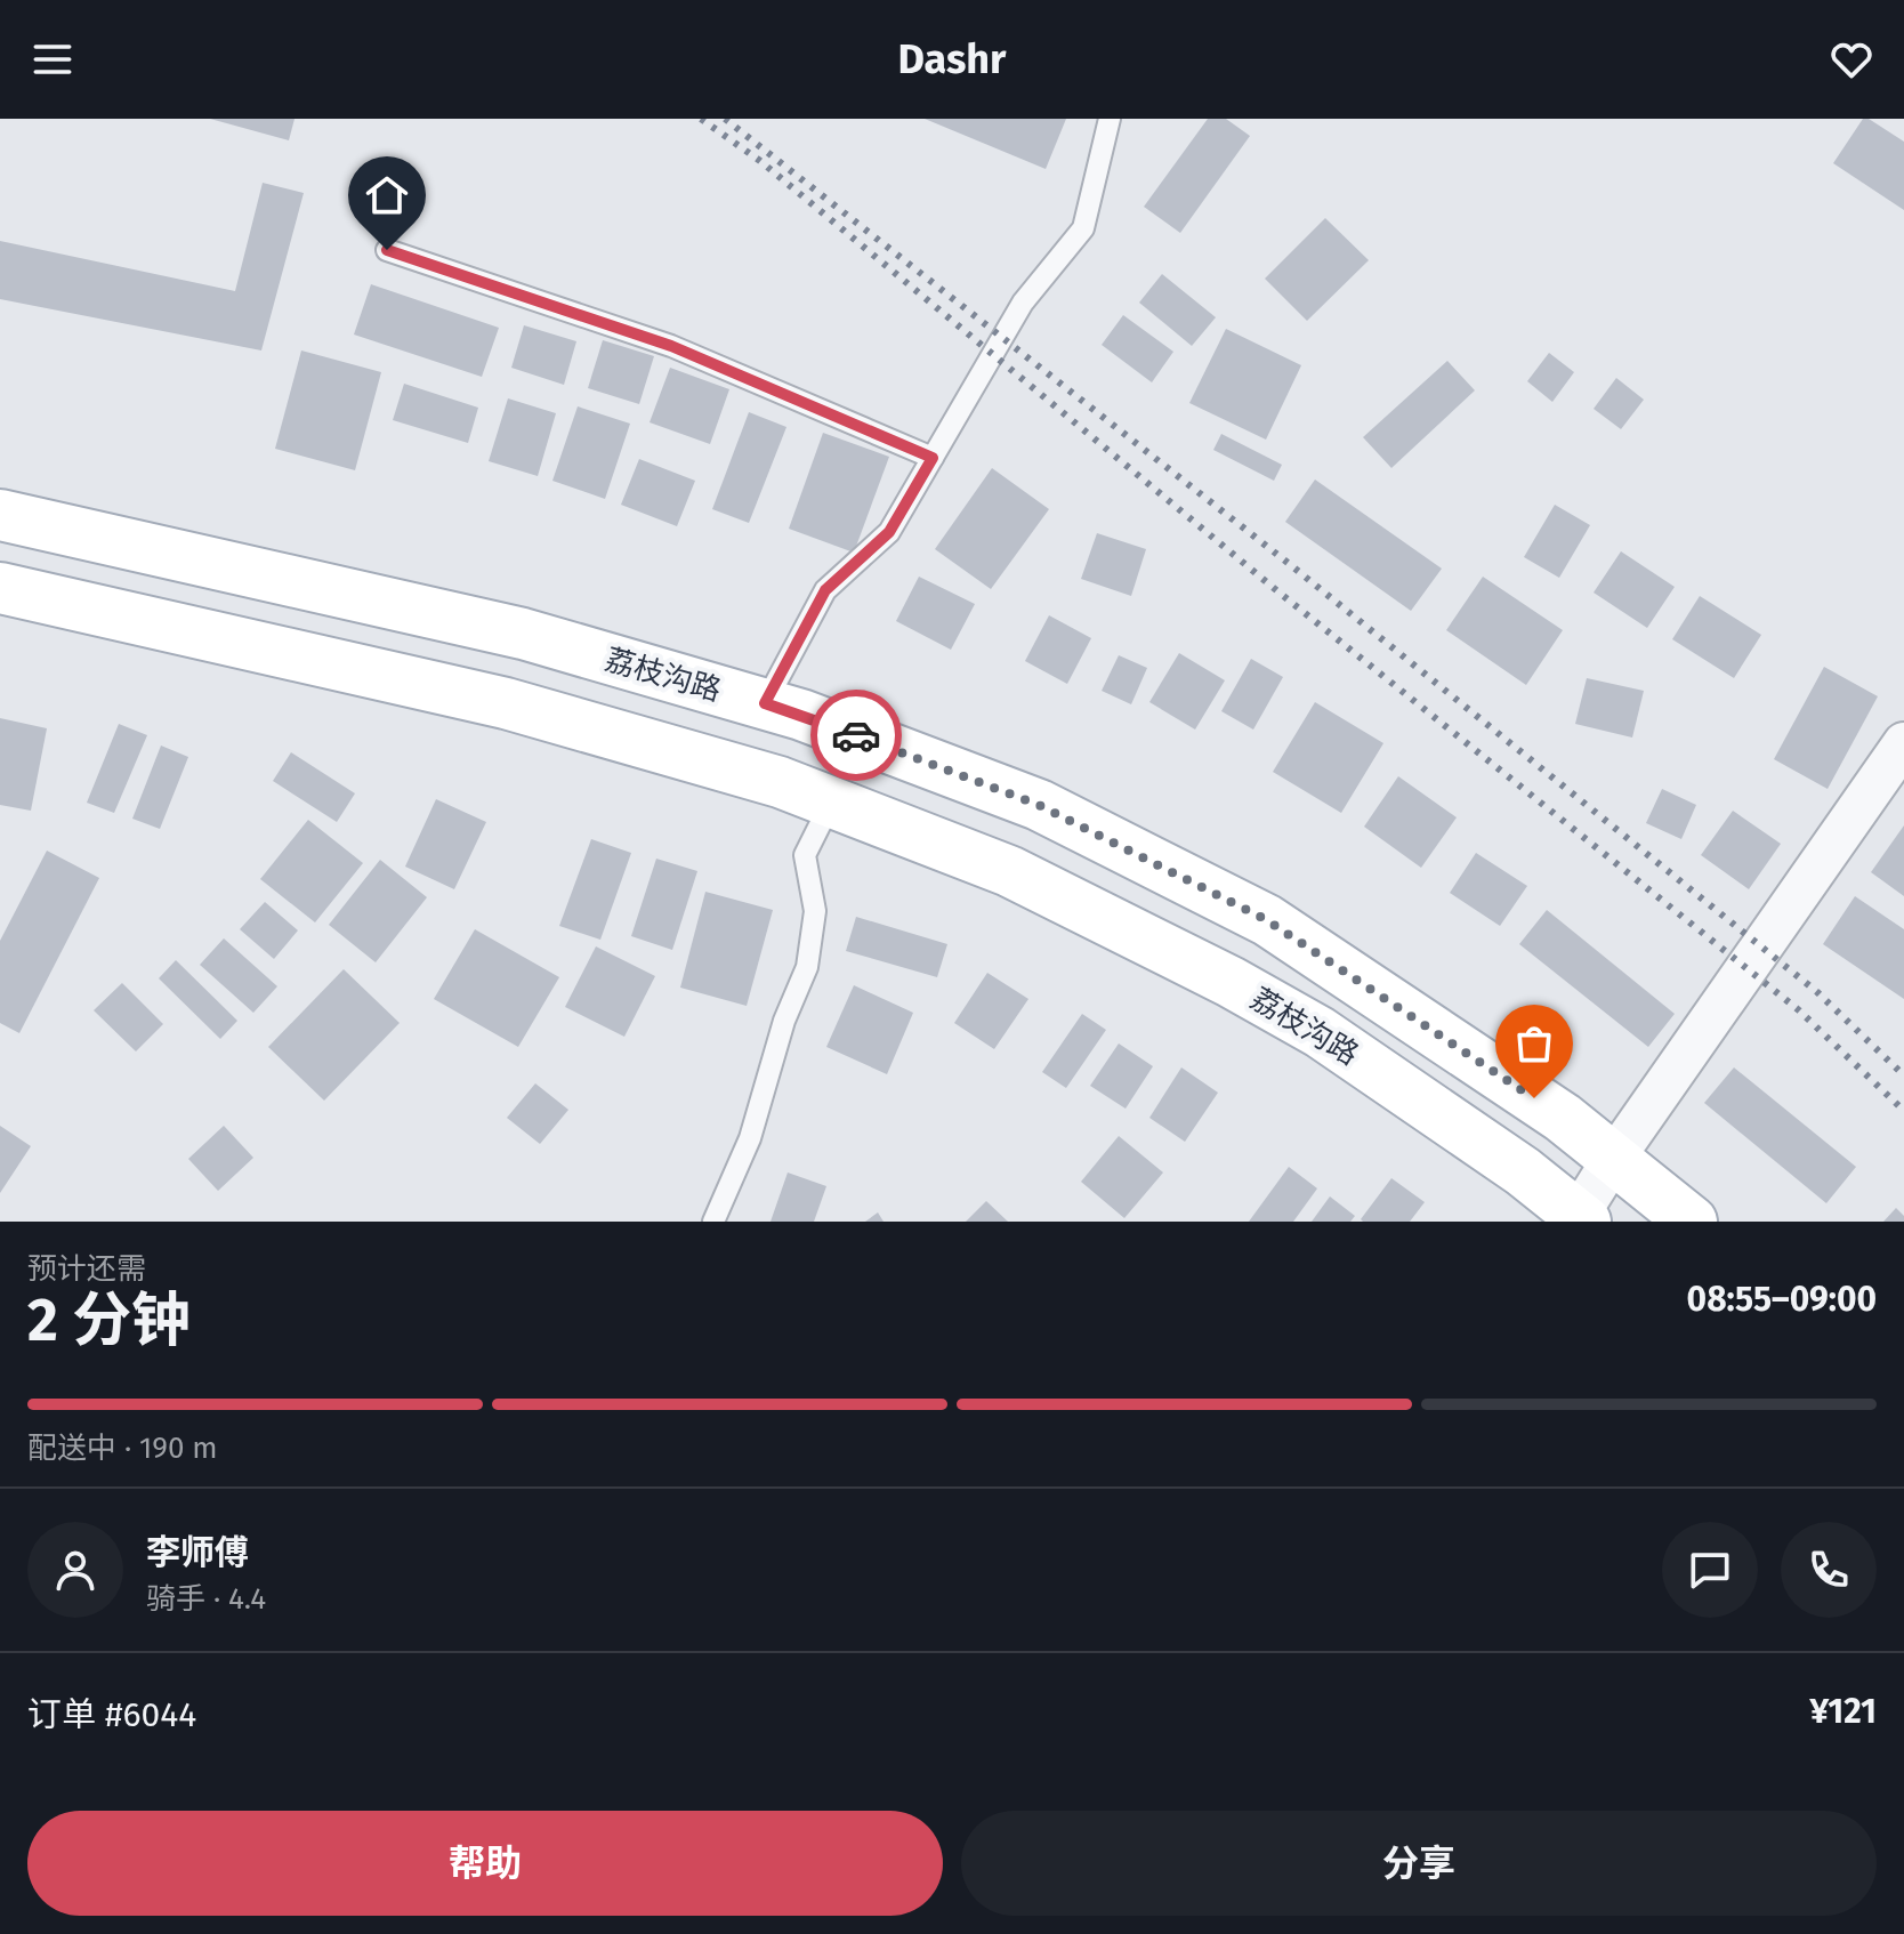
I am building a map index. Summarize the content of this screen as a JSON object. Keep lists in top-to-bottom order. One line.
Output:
{"streets":{"main road":["荔枝沟路"]},"page":{"header":"Dashr","heading":["2 分钟","预计还需","08:55–09:00"],"panel":["李师傅","骑手 · 4.4","订单 #6044","¥121"],"bar":"配送中 · 190 m","buttons":["帮助","分享"]}}
